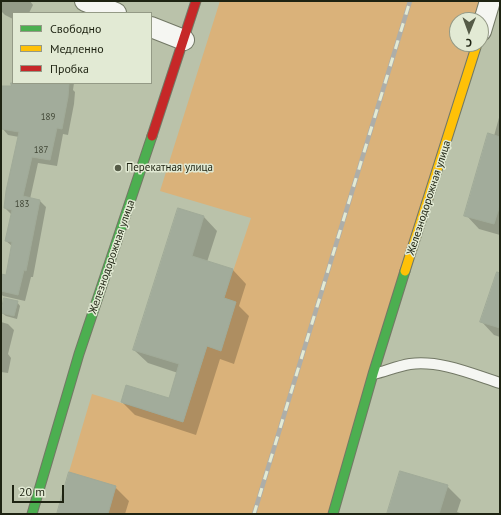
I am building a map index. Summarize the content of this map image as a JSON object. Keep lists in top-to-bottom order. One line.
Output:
{"streets":{"street":["Железнодорожная улица"]},"places":["Перекатная улица"],"house_numbers":["189","187","183"],"legend":["Свободно","Медленно","Пробка"],"scale_bar":"20 m","north":"bottom"}
